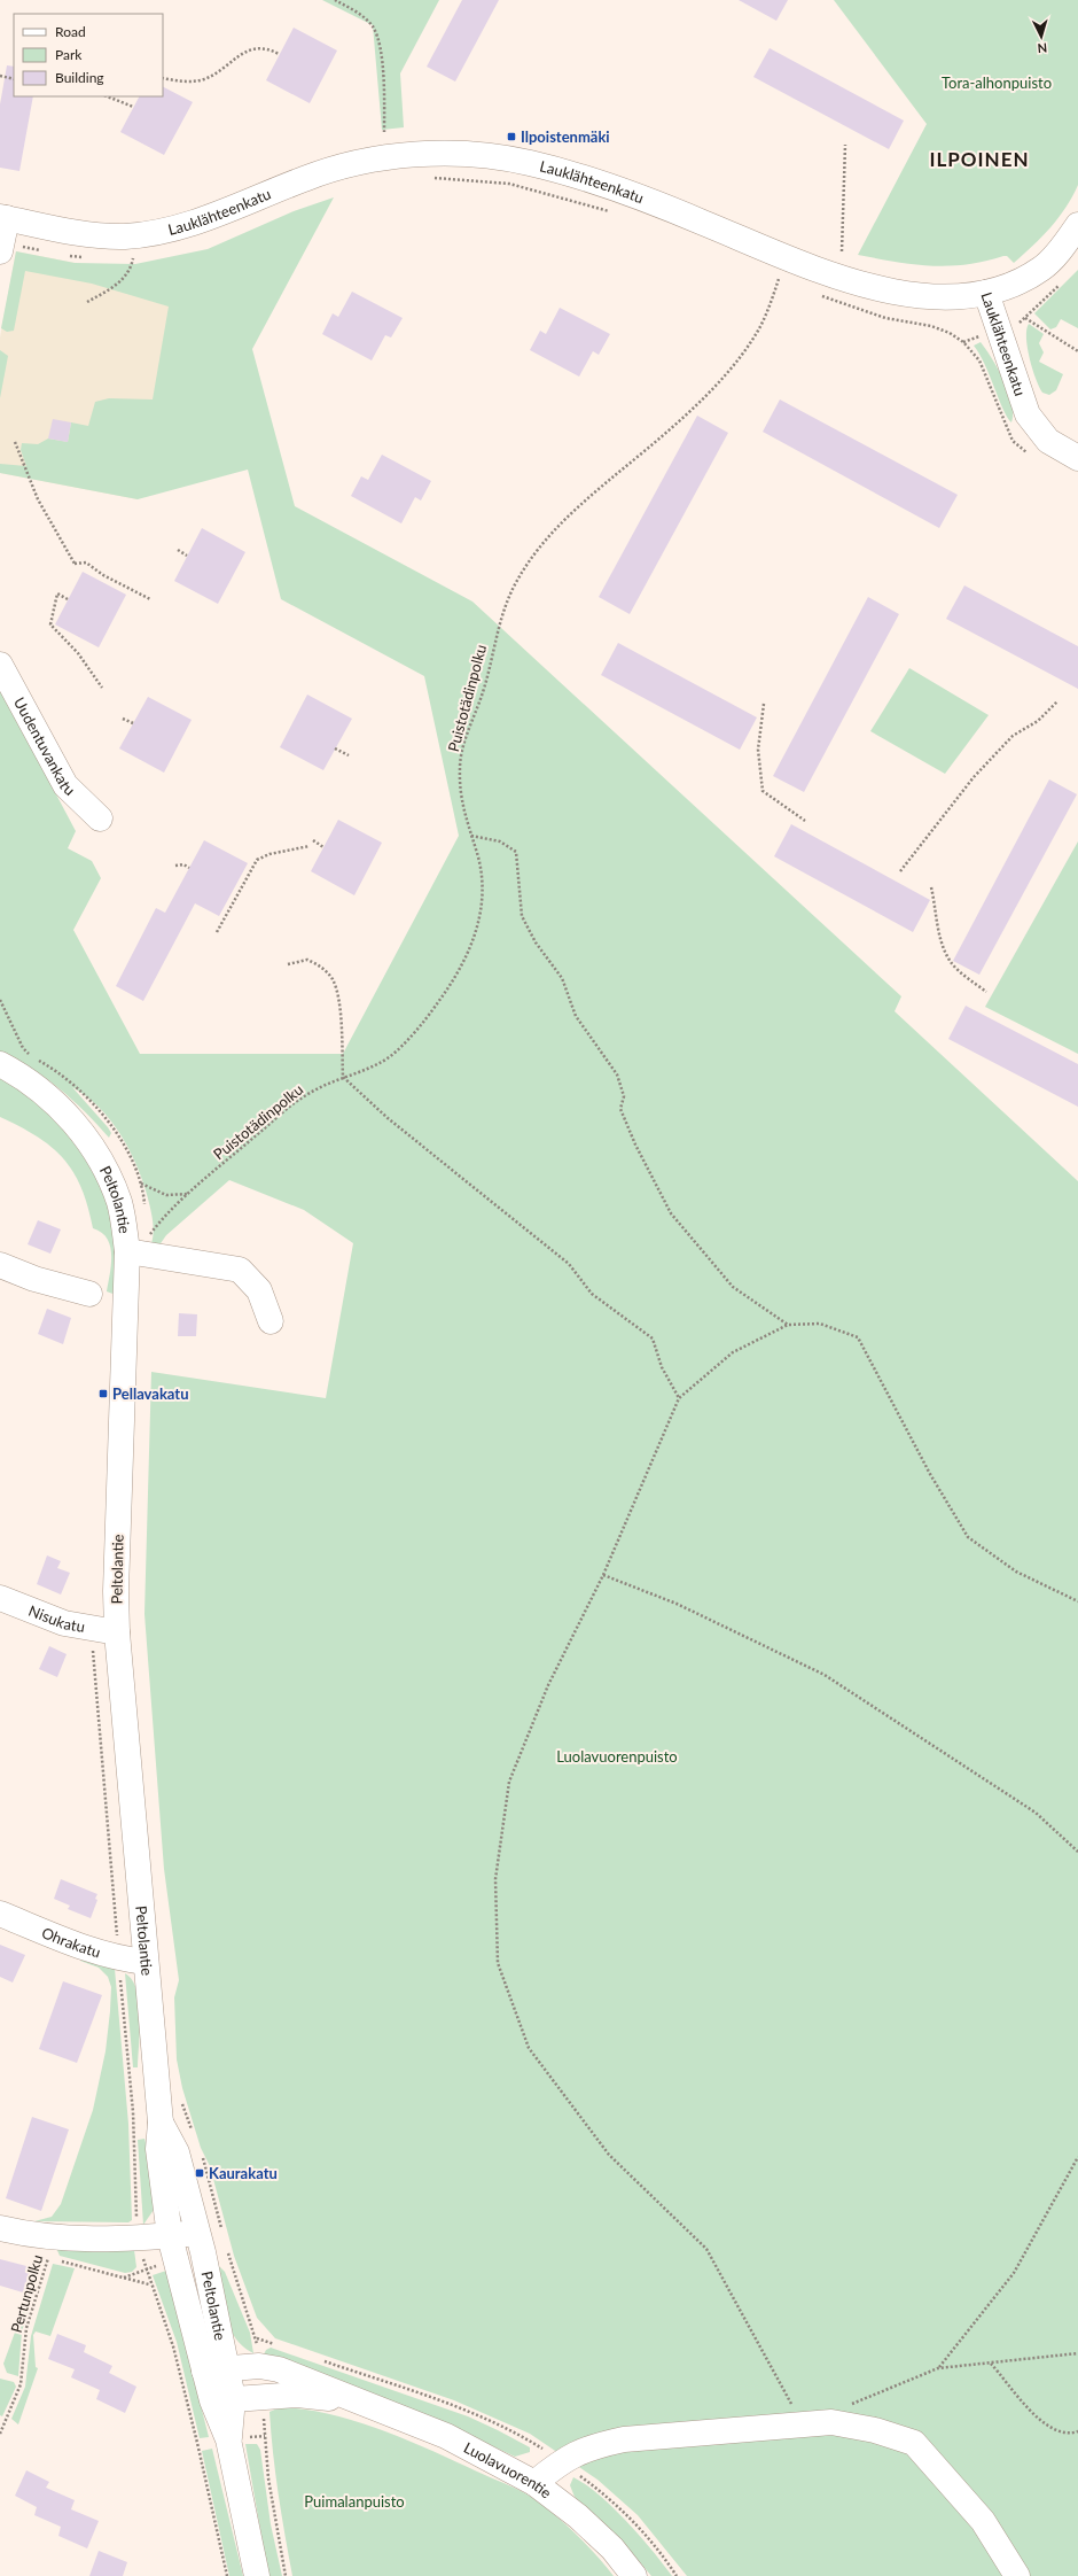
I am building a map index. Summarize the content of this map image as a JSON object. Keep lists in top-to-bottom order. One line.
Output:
{"streets":{"street":["Lauklähteenkatu","Uudentuvankatu","Peltolantie","Nisukatu","Ohrakatu","Luolavuorentie"],"path":["Puistotädinpolku","Pertunpolku"]},"crossings":[["Puistotädinpolku","Peltolantie"],["Peltolantie","Nisukatu"],["Peltolantie","Ohrakatu"],["Peltolantie","Luolavuorentie"]],"districts":["ILPOINEN"],"parks":["Tora-alhonpuisto","Luolavuorenpuisto","Puimalanpuisto"],"places":{"transit":["Ilpoistenmäki","Pellavakatu","Kaurakatu"]},"legend":["Road","Park","Building"],"north":"bottom"}
